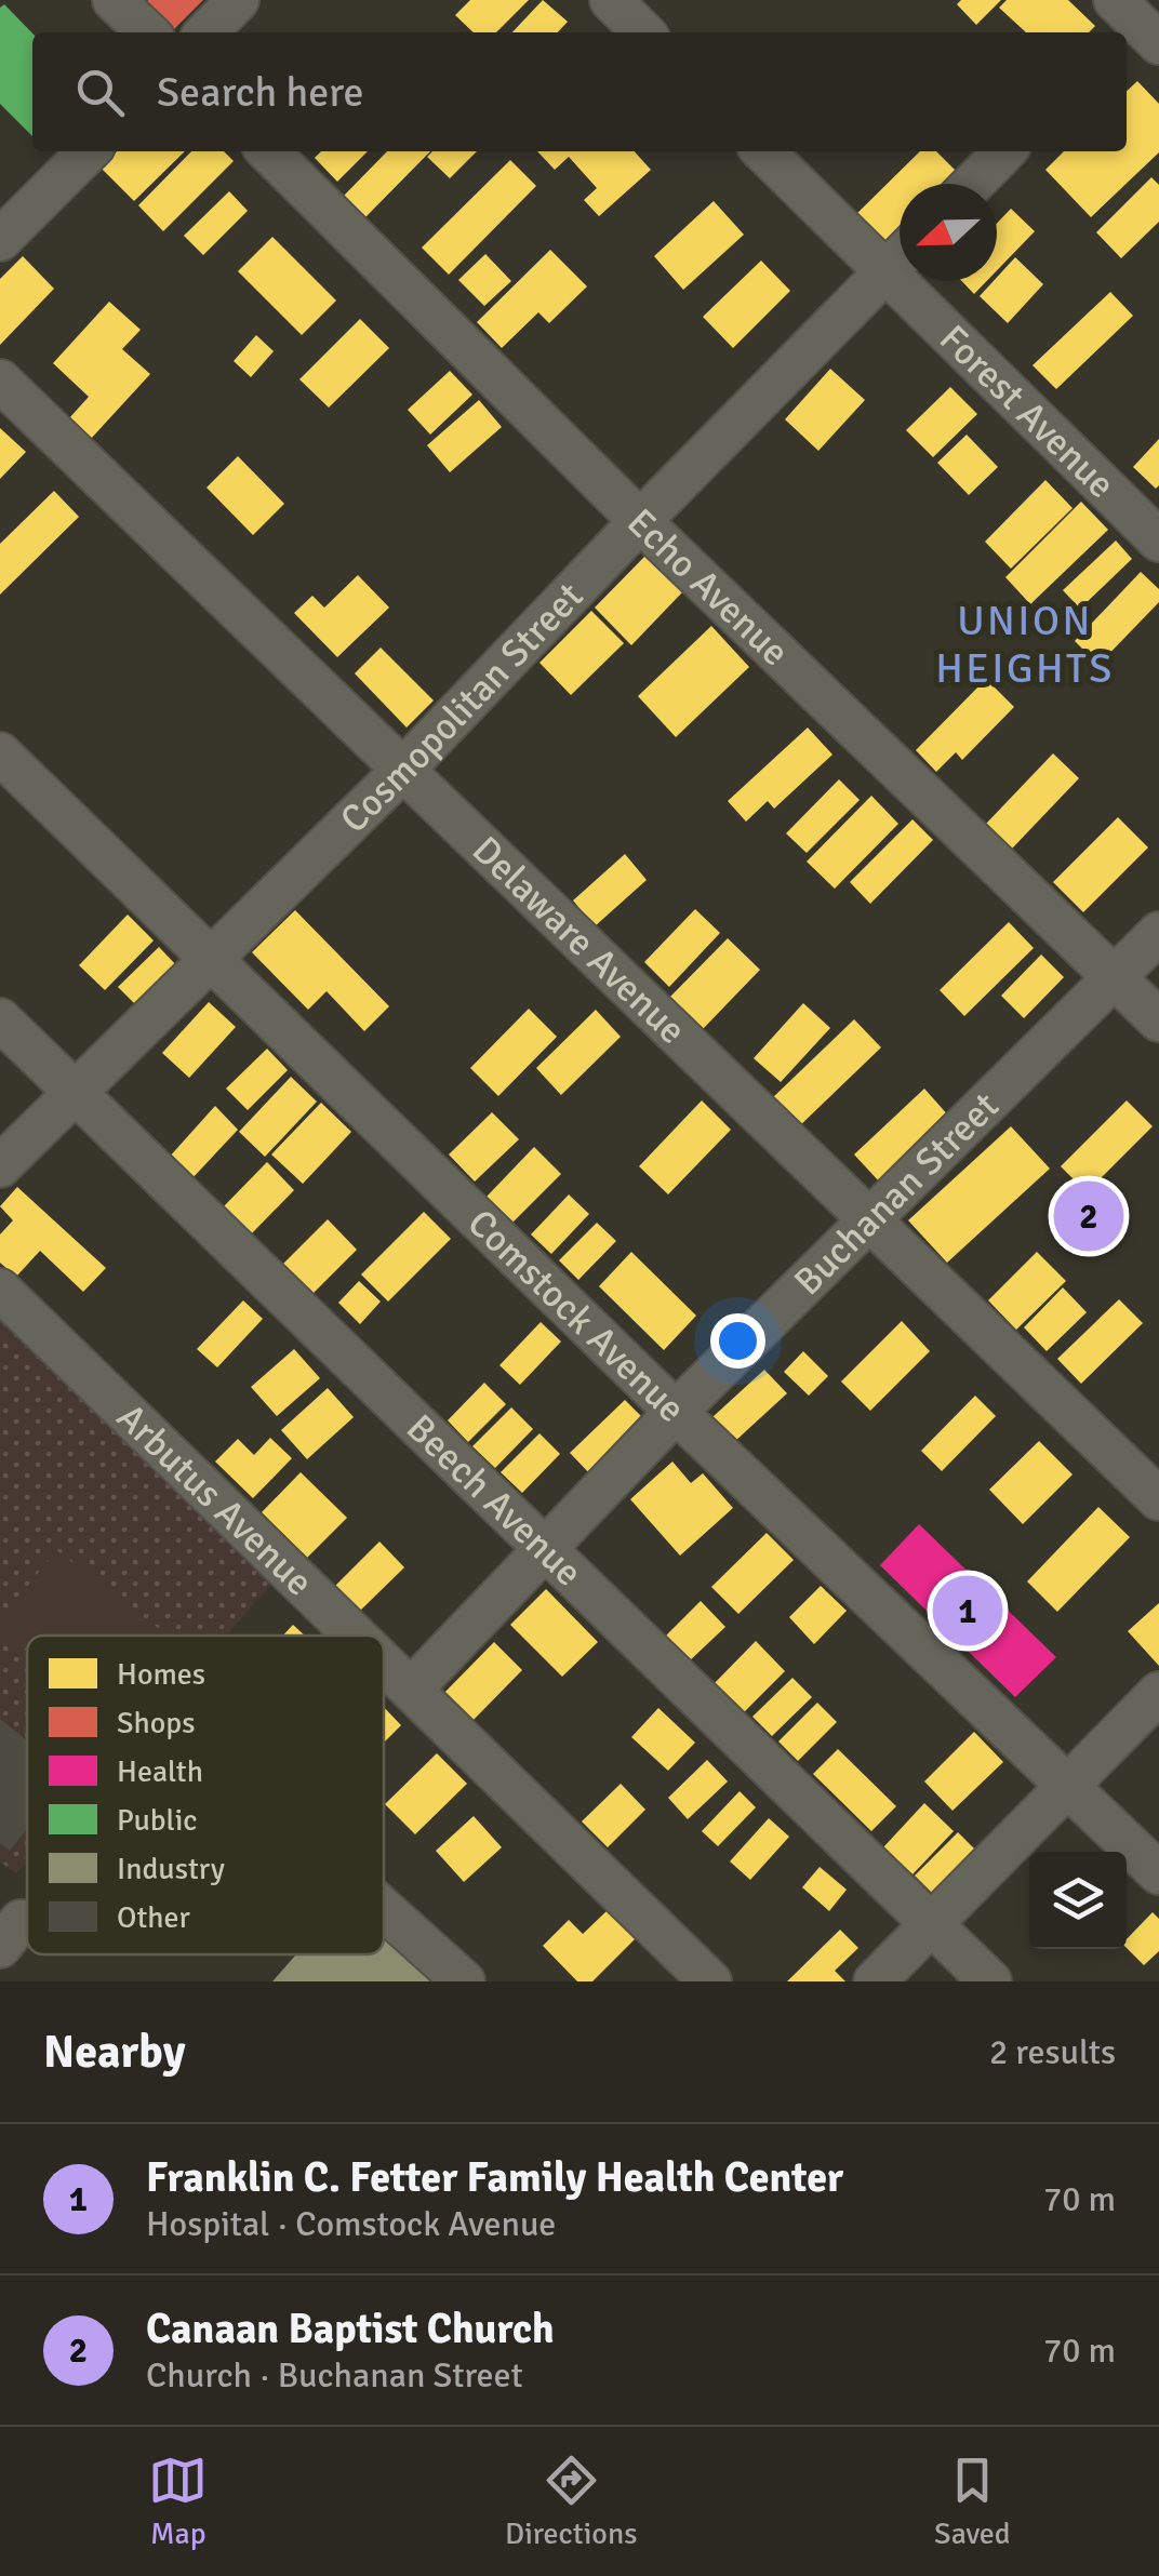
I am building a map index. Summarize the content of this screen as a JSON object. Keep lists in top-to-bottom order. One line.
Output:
{"streets":{"street":["Forest Avenue","Echo Avenue","Cosmopolitan Street","Delaware Avenue","Buchanan Street","Comstock Avenue","Arbutus Avenue","Beech Avenue"]},"crossings":[["Forest Avenue","Cosmopolitan Street"],["Echo Avenue","Cosmopolitan Street"],["Echo Avenue","Buchanan Street"],["Cosmopolitan Street","Delaware Avenue"],["Cosmopolitan Street","Comstock Avenue"],["Cosmopolitan Street","Beech Avenue"],["Delaware Avenue","Buchanan Street"],["Buchanan Street","Comstock Avenue"],["Buchanan Street","Arbutus Avenue"],["Buchanan Street","Beech Avenue"]],"districts":["UNION HEIGHTS"],"legend":["Homes","Shops","Health","Public","Industry","Other"],"north":"left","page":{"search":"Search here","pins":["2","1"],"heading":["Nearby","2 results"],"list":[{"mark":"1","name":"Franklin C. Fetter Family Health Center","note":"Hospital · Comstock Avenue","value":"70 m"},{"mark":"2","name":"Canaan Baptist Church","note":"Church · Buchanan Street","value":"70 m"}],"nav":["Map","Directions","Saved"]}}
